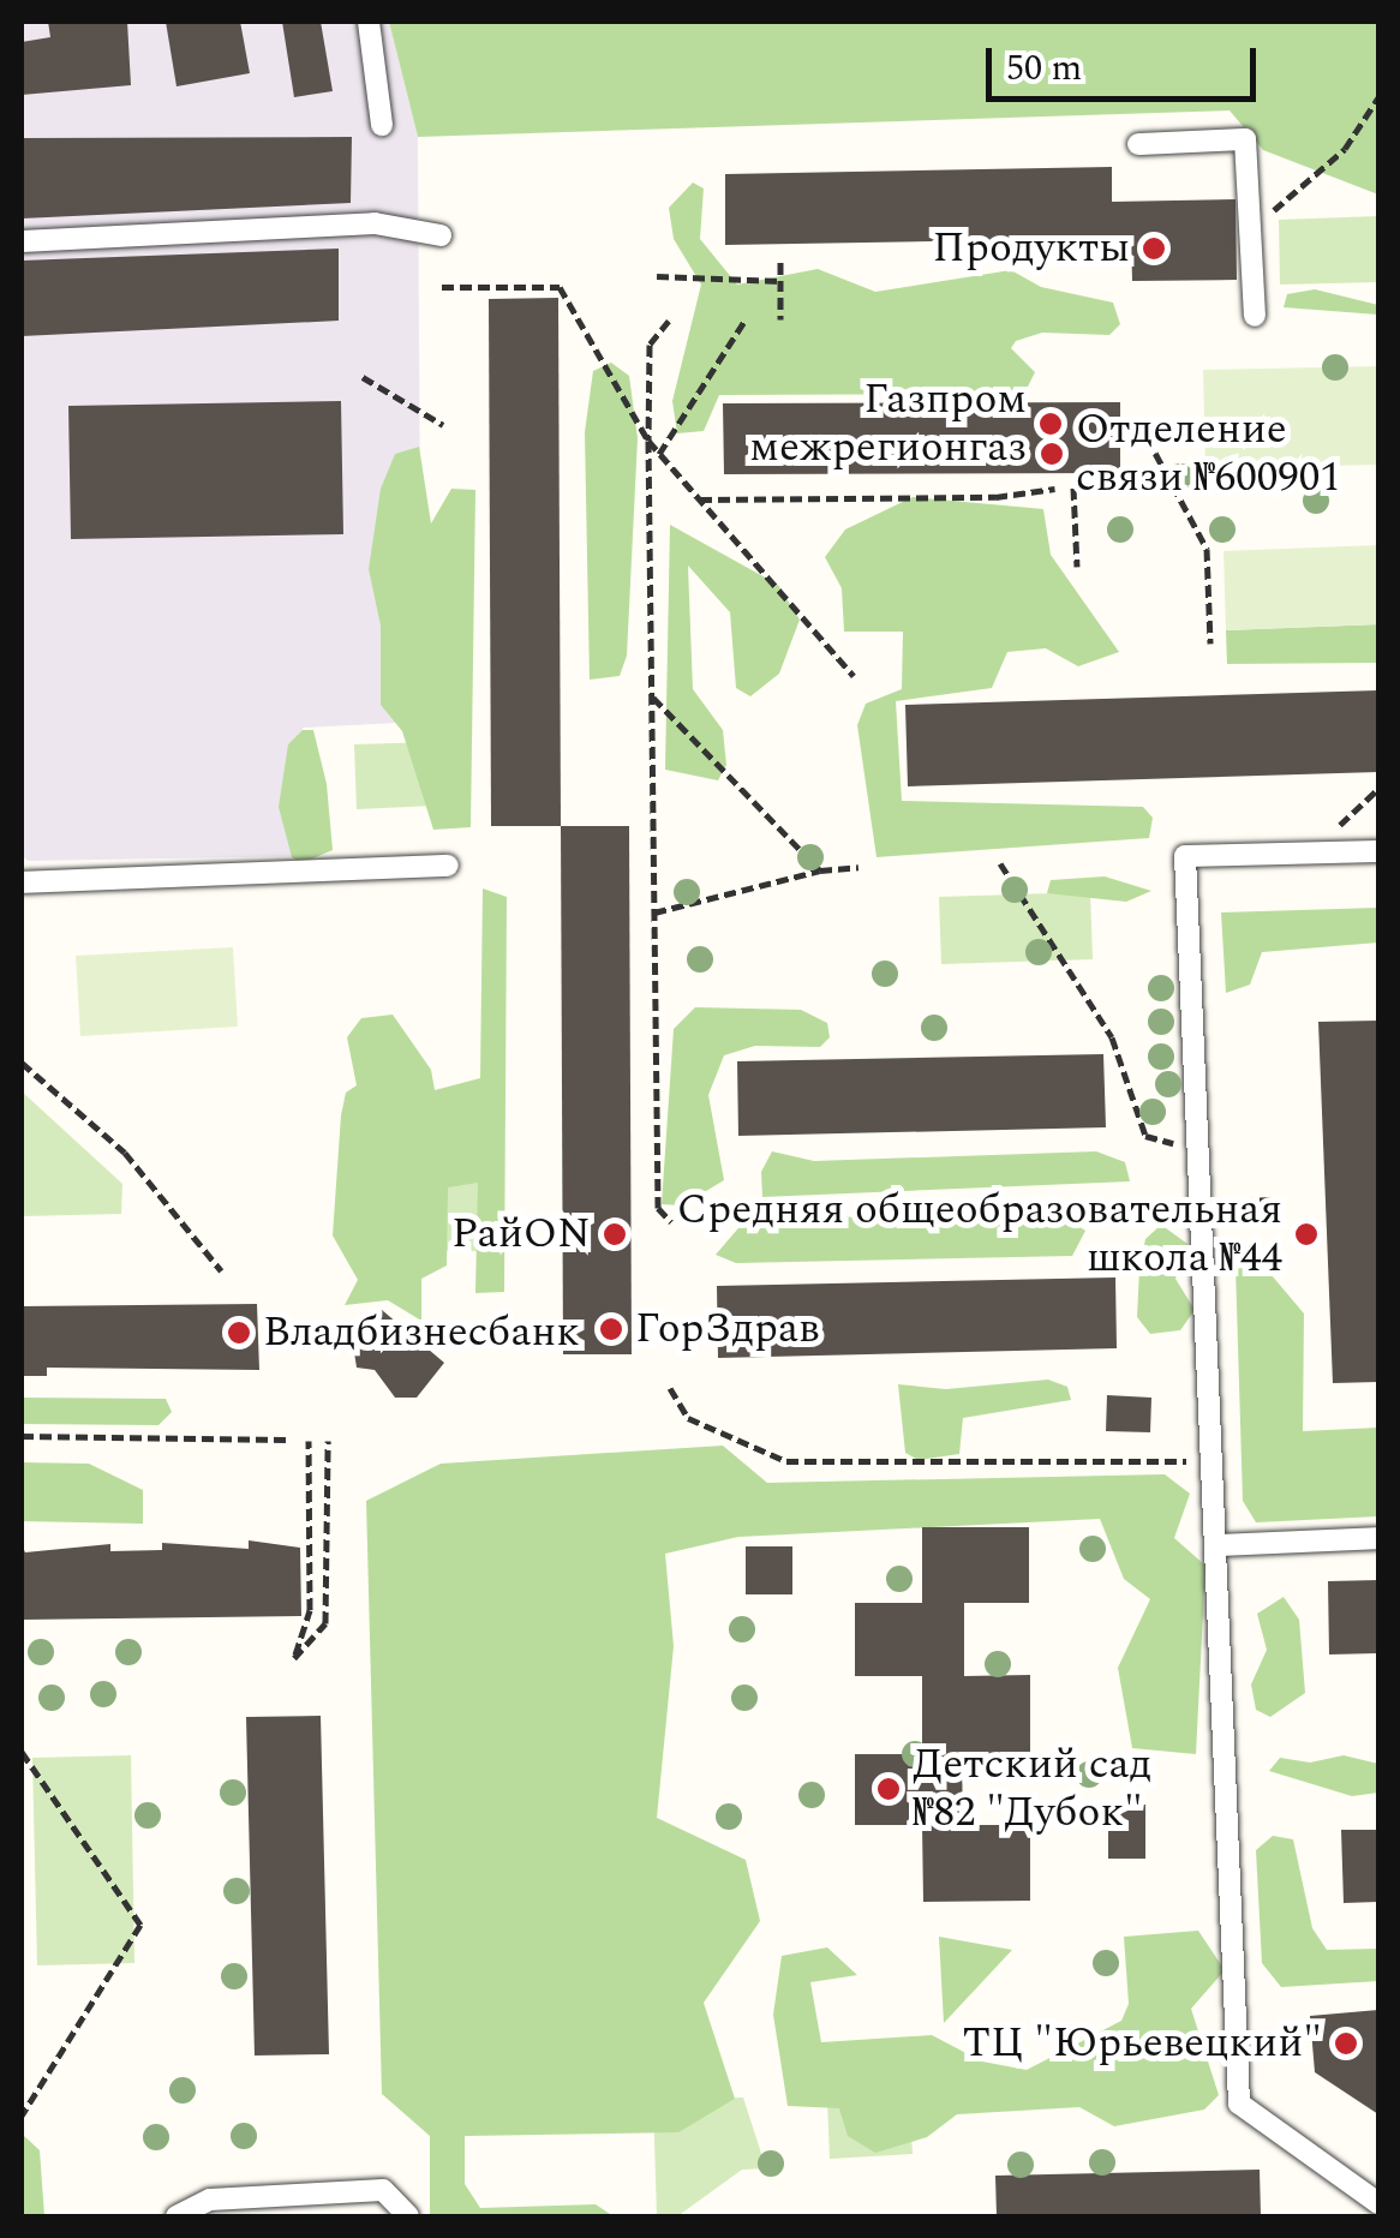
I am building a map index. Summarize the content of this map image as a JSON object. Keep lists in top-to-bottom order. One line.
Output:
{"places":["Продукты","Газпром межрегионгаз","Отделение связи №600901","РайON","Средняя общеобразовательная школа №44","ГорЗдрав","Владбизнесбанк","Детский сад №82 \"Дубок\"","ТЦ \"Юрьевецкий\""],"scale_bar":"50 m"}
